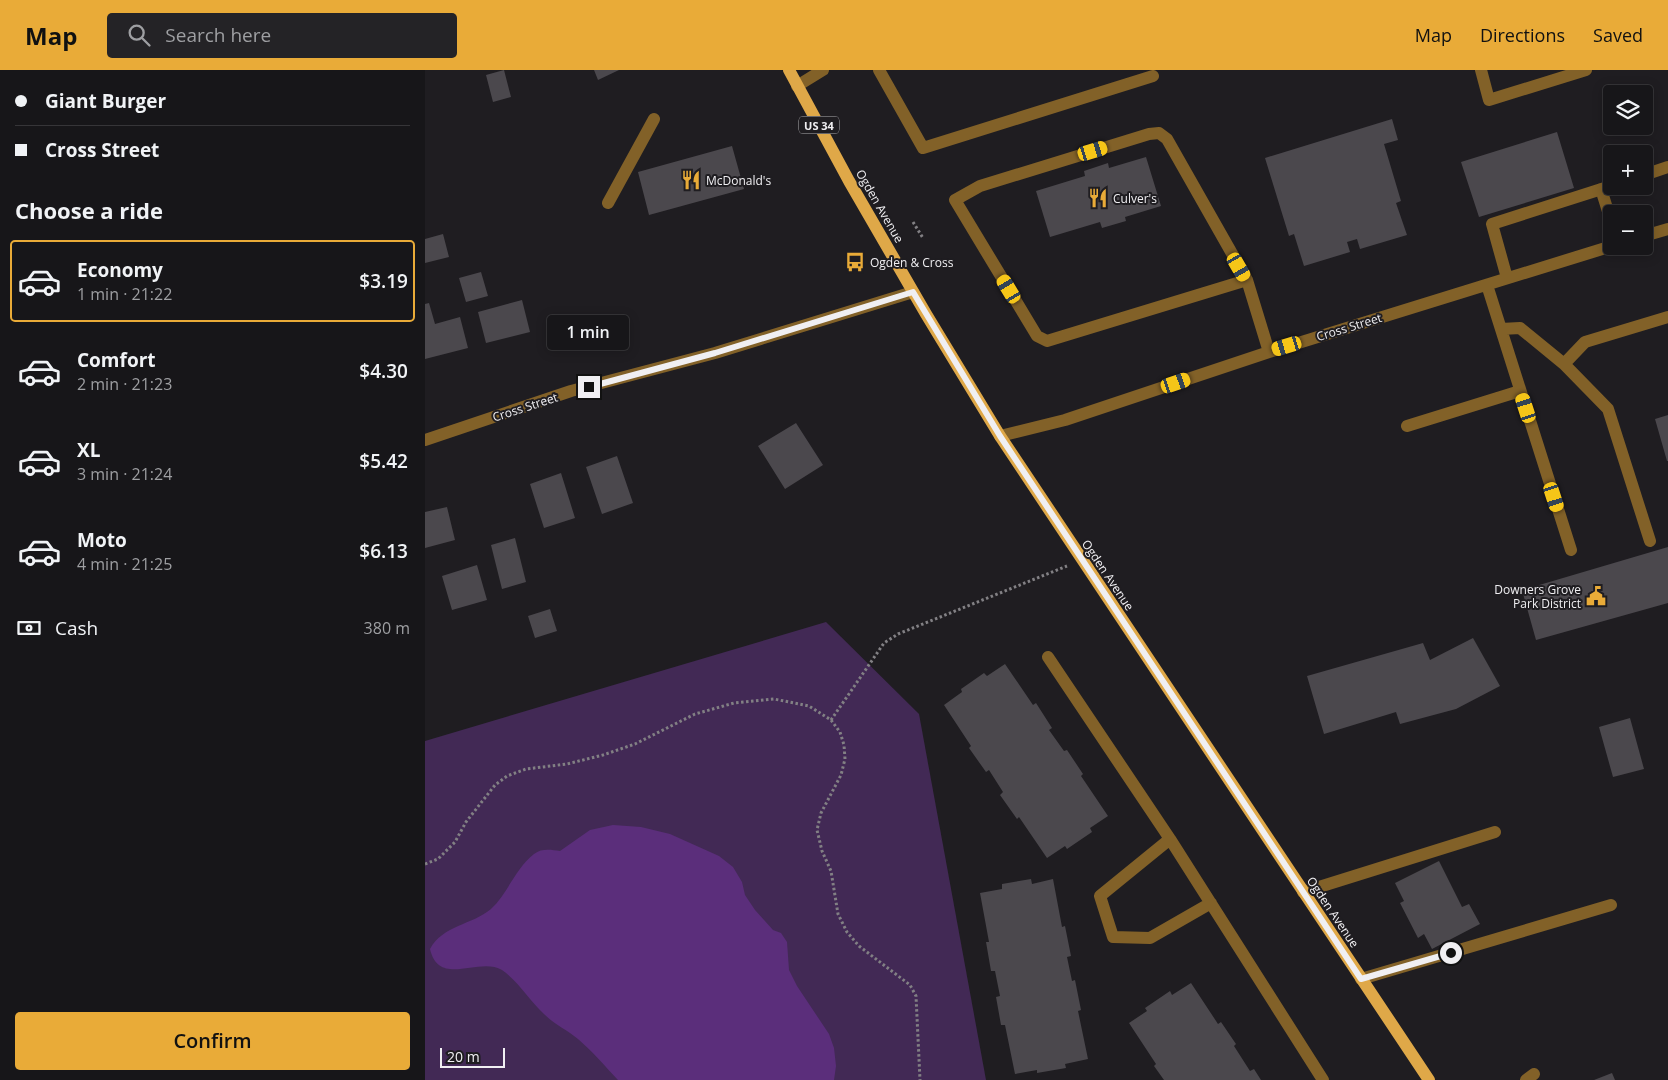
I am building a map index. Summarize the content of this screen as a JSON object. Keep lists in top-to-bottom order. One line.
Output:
{"streets":{"main road":["US 34","Ogden Avenue"],"street":["Cross Street"]},"crossings":[["Ogden Avenue","Cross Street"]],"places":{"restaurant":["McDonald's","Culver's"],"bus stop":["Ogden & Cross"],"public building":["Downers Grove Park District"]},"scale_bar":"20 m","page":{"header":"Map","search":"Search here","nav":["Map","Directions","Saved"],"banner":["Giant Burger","Cross Street"],"map_buttons":["+","−"],"heading":"Choose a ride","list":[{"name":"Economy","note":"1 min · 21:22","value":"$3.19"},{"name":"Comfort","note":"2 min · 21:23","value":"$4.30"},{"name":"XL","note":"3 min · 21:24","value":"$5.42"},{"name":"Moto","note":"4 min · 21:25","value":"$6.13"}],"bubble":"1 min","pay":["Cash","380 m"],"buttons":"Confirm","scale":"20 m"}}
